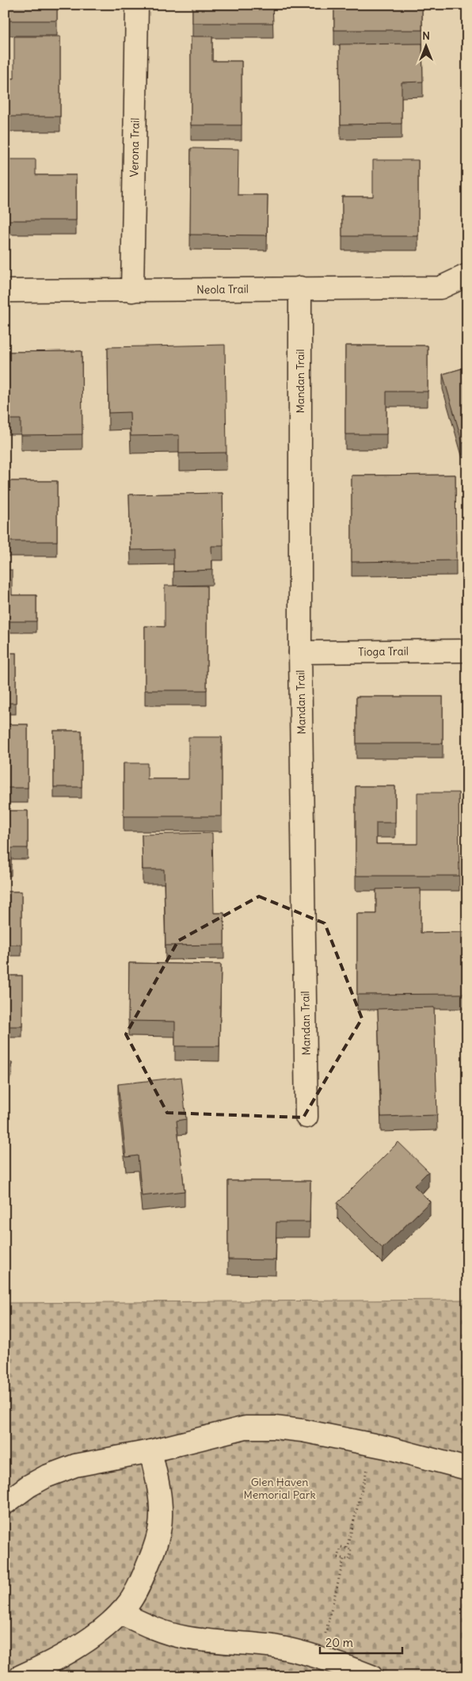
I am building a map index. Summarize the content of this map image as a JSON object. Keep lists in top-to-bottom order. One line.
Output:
{"streets":{"street":["Verona Trail","Neola Trail","Mandan Trail","Tioga Trail"]},"crossings":[["Verona Trail","Neola Trail"],["Neola Trail","Mandan Trail"],["Mandan Trail","Tioga Trail"]],"parks":["Glen Haven Memorial Park"],"scale_bar":"20 m","north":"top"}
